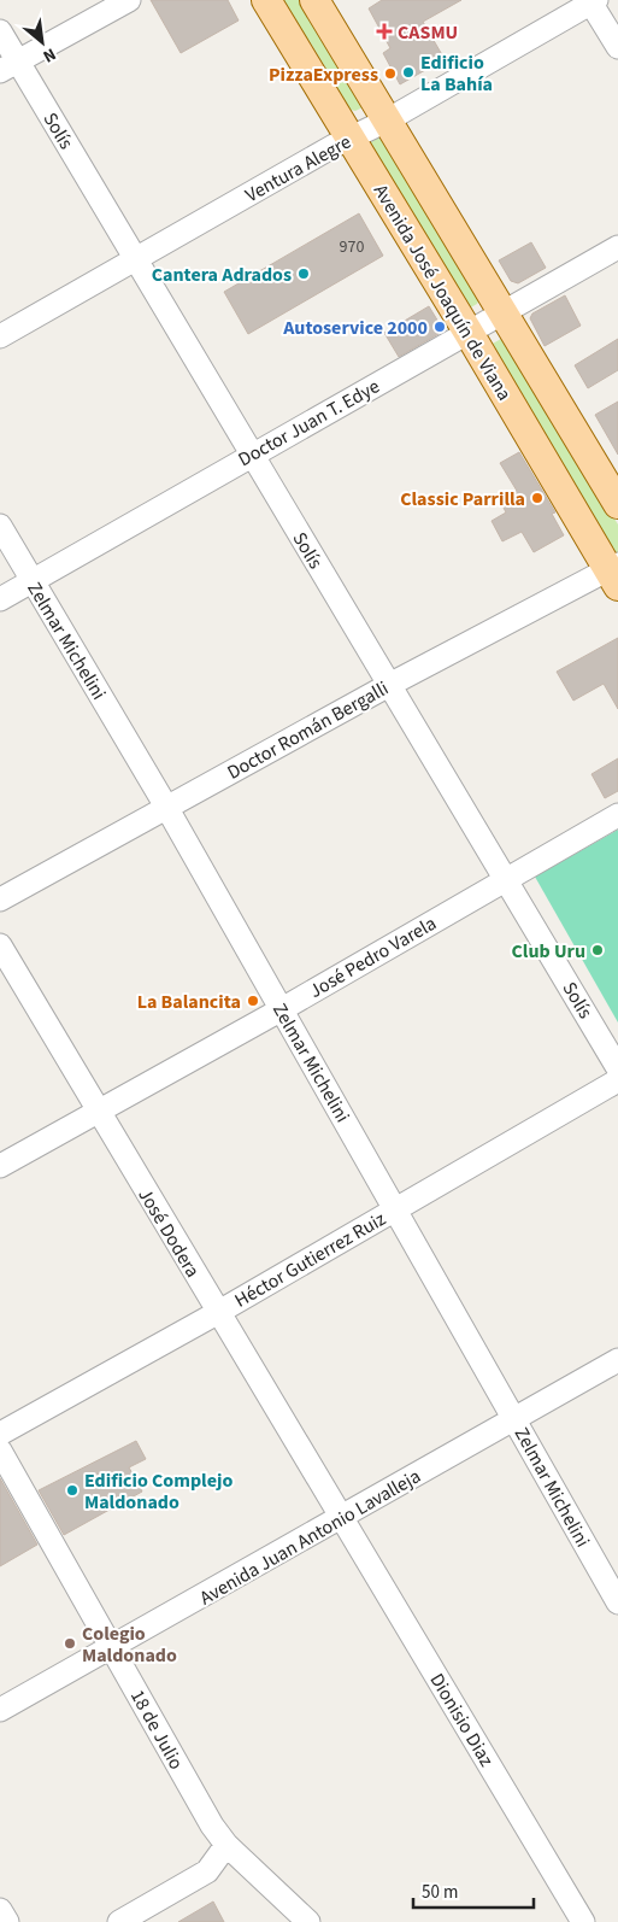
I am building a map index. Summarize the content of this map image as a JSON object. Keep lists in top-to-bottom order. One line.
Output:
{"streets":{"main road":["Avenida José Joaquín de Viana"],"street":["Solís","Ventura Alegre","Doctor Juan T. Edye","Zelmar Michelini","Doctor Román Bergalli","José Pedro Varela","José Dodera","Héctor Gutierrez Ruiz","Avenida Juan Antonio Lavalleja","Dionisio Diaz","18 de Julio"]},"crossings":[["Solís","Ventura Alegre"],["Solís","Doctor Juan T. Edye"],["Solís","Doctor Román Bergalli"],["Solís","José Pedro Varela"],["Ventura Alegre","Avenida José Joaquín de Viana"],["Avenida José Joaquín de Viana","Doctor Juan T. Edye"],["Avenida José Joaquín de Viana","Doctor Román Bergalli"],["Doctor Juan T. Edye","Zelmar Michelini"],["Zelmar Michelini","Doctor Román Bergalli"],["Zelmar Michelini","José Pedro Varela"],["Zelmar Michelini","Héctor Gutierrez Ruiz"],["Zelmar Michelini","Avenida Juan Antonio Lavalleja"],["José Pedro Varela","José Dodera"],["José Dodera","Héctor Gutierrez Ruiz"],["José Dodera","Avenida Juan Antonio Lavalleja"],["José Dodera","Dionisio Diaz"],["Avenida Juan Antonio Lavalleja","Dionisio Diaz"],["Avenida Juan Antonio Lavalleja","18 de Julio"]],"places":{"health":["CASMU"],"other":["Edificio La Bahía","PizzaExpress","Cantera Adrados","Autoservice 2000","Classic Parrilla","Club Uru","La Balancita","Edificio Complejo Maldonado","Colegio Maldonado"]},"house_numbers":["970"],"scale_bar":"50 m","north":"bottom right"}
